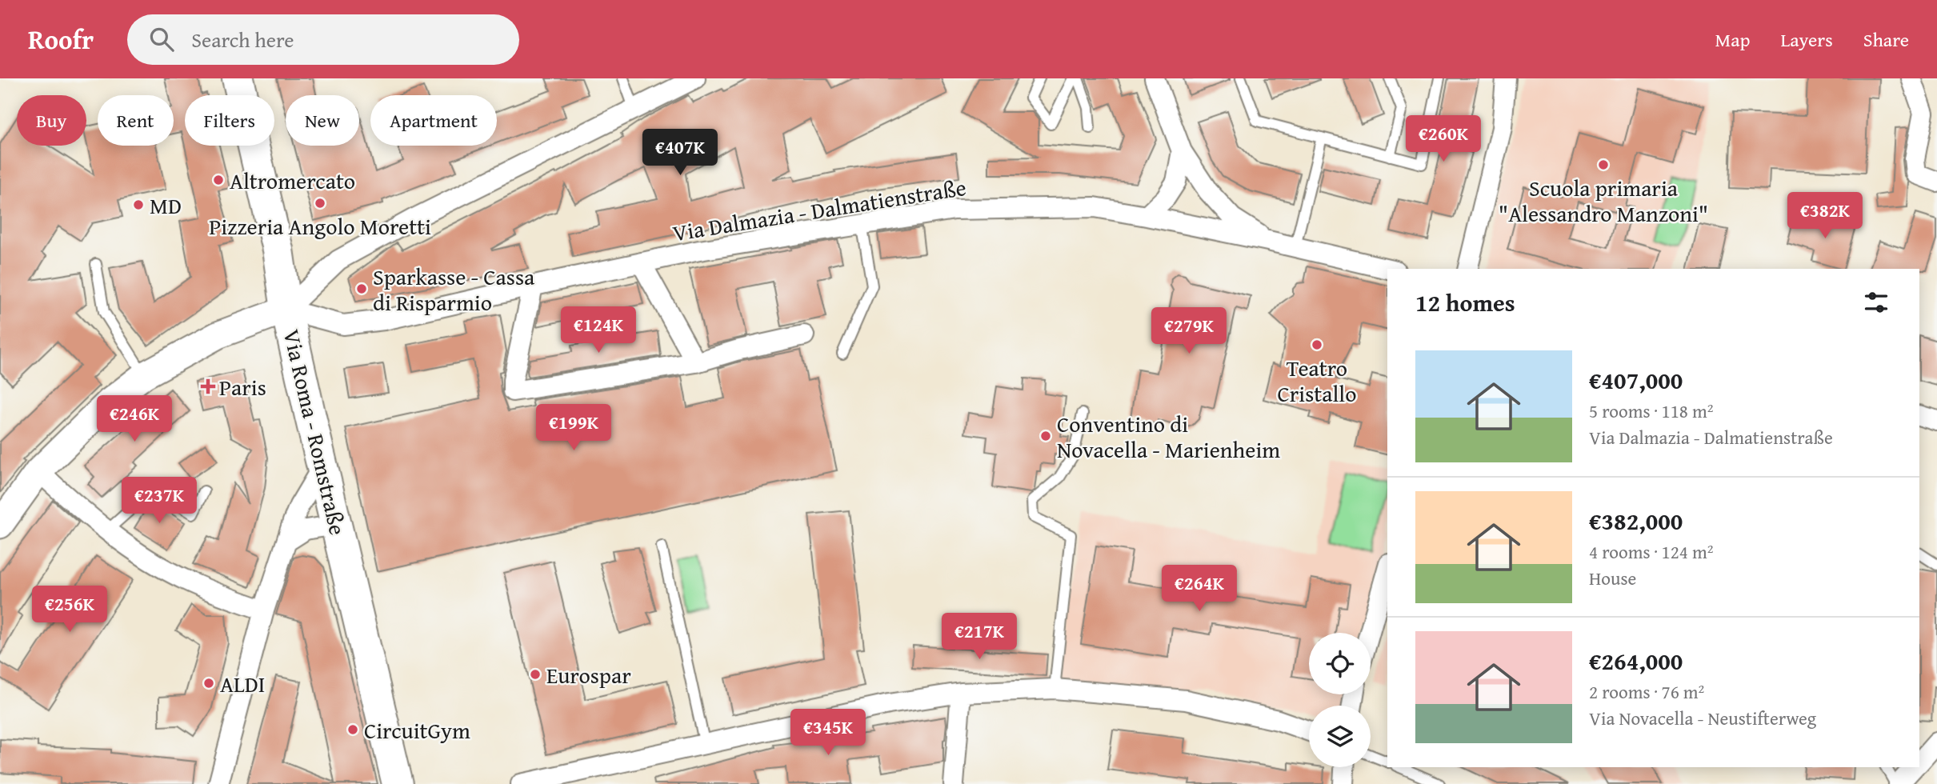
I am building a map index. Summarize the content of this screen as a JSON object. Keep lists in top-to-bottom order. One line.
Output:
{"streets":{"main road":["Via Roma - Romstraße"],"street":["Via Dalmazia - Dalmatienstraße"]},"crossings":[["Via Dalmazia - Dalmatienstraße","Via Roma - Romstraße"]],"places":{"other":["Scuola primaria \"Alessandro Manzoni\"","Altromercato","Pizzeria Angolo Moretti","MD","Sparkasse - Cassa di Risparmio","Teatro Cristallo","Conventino di Novacella - Marienheim","Eurospar","ALDI","CircuitGym"],"health":["Paris"]},"page":{"header":"Roofr","search":"Search here","nav":["Map","Layers","Share"],"chip":["Buy","Rent","Filters","New","Apartment"],"price":["€260K","€407K","€382K","€124K","€279K","€246K","€199K","€237K","€264K","€256K","€217K","€345K"],"heading":"12 homes","list":[{"name":"€407,000","note":"5 rooms · 118 m² · Via Dalmazia - Dalmatienstraße"},{"name":"€382,000","note":"4 rooms · 124 m² · House"},{"name":"€264,000","note":"2 rooms · 76 m² · Via Novacella - Neustifterweg"}]}}
